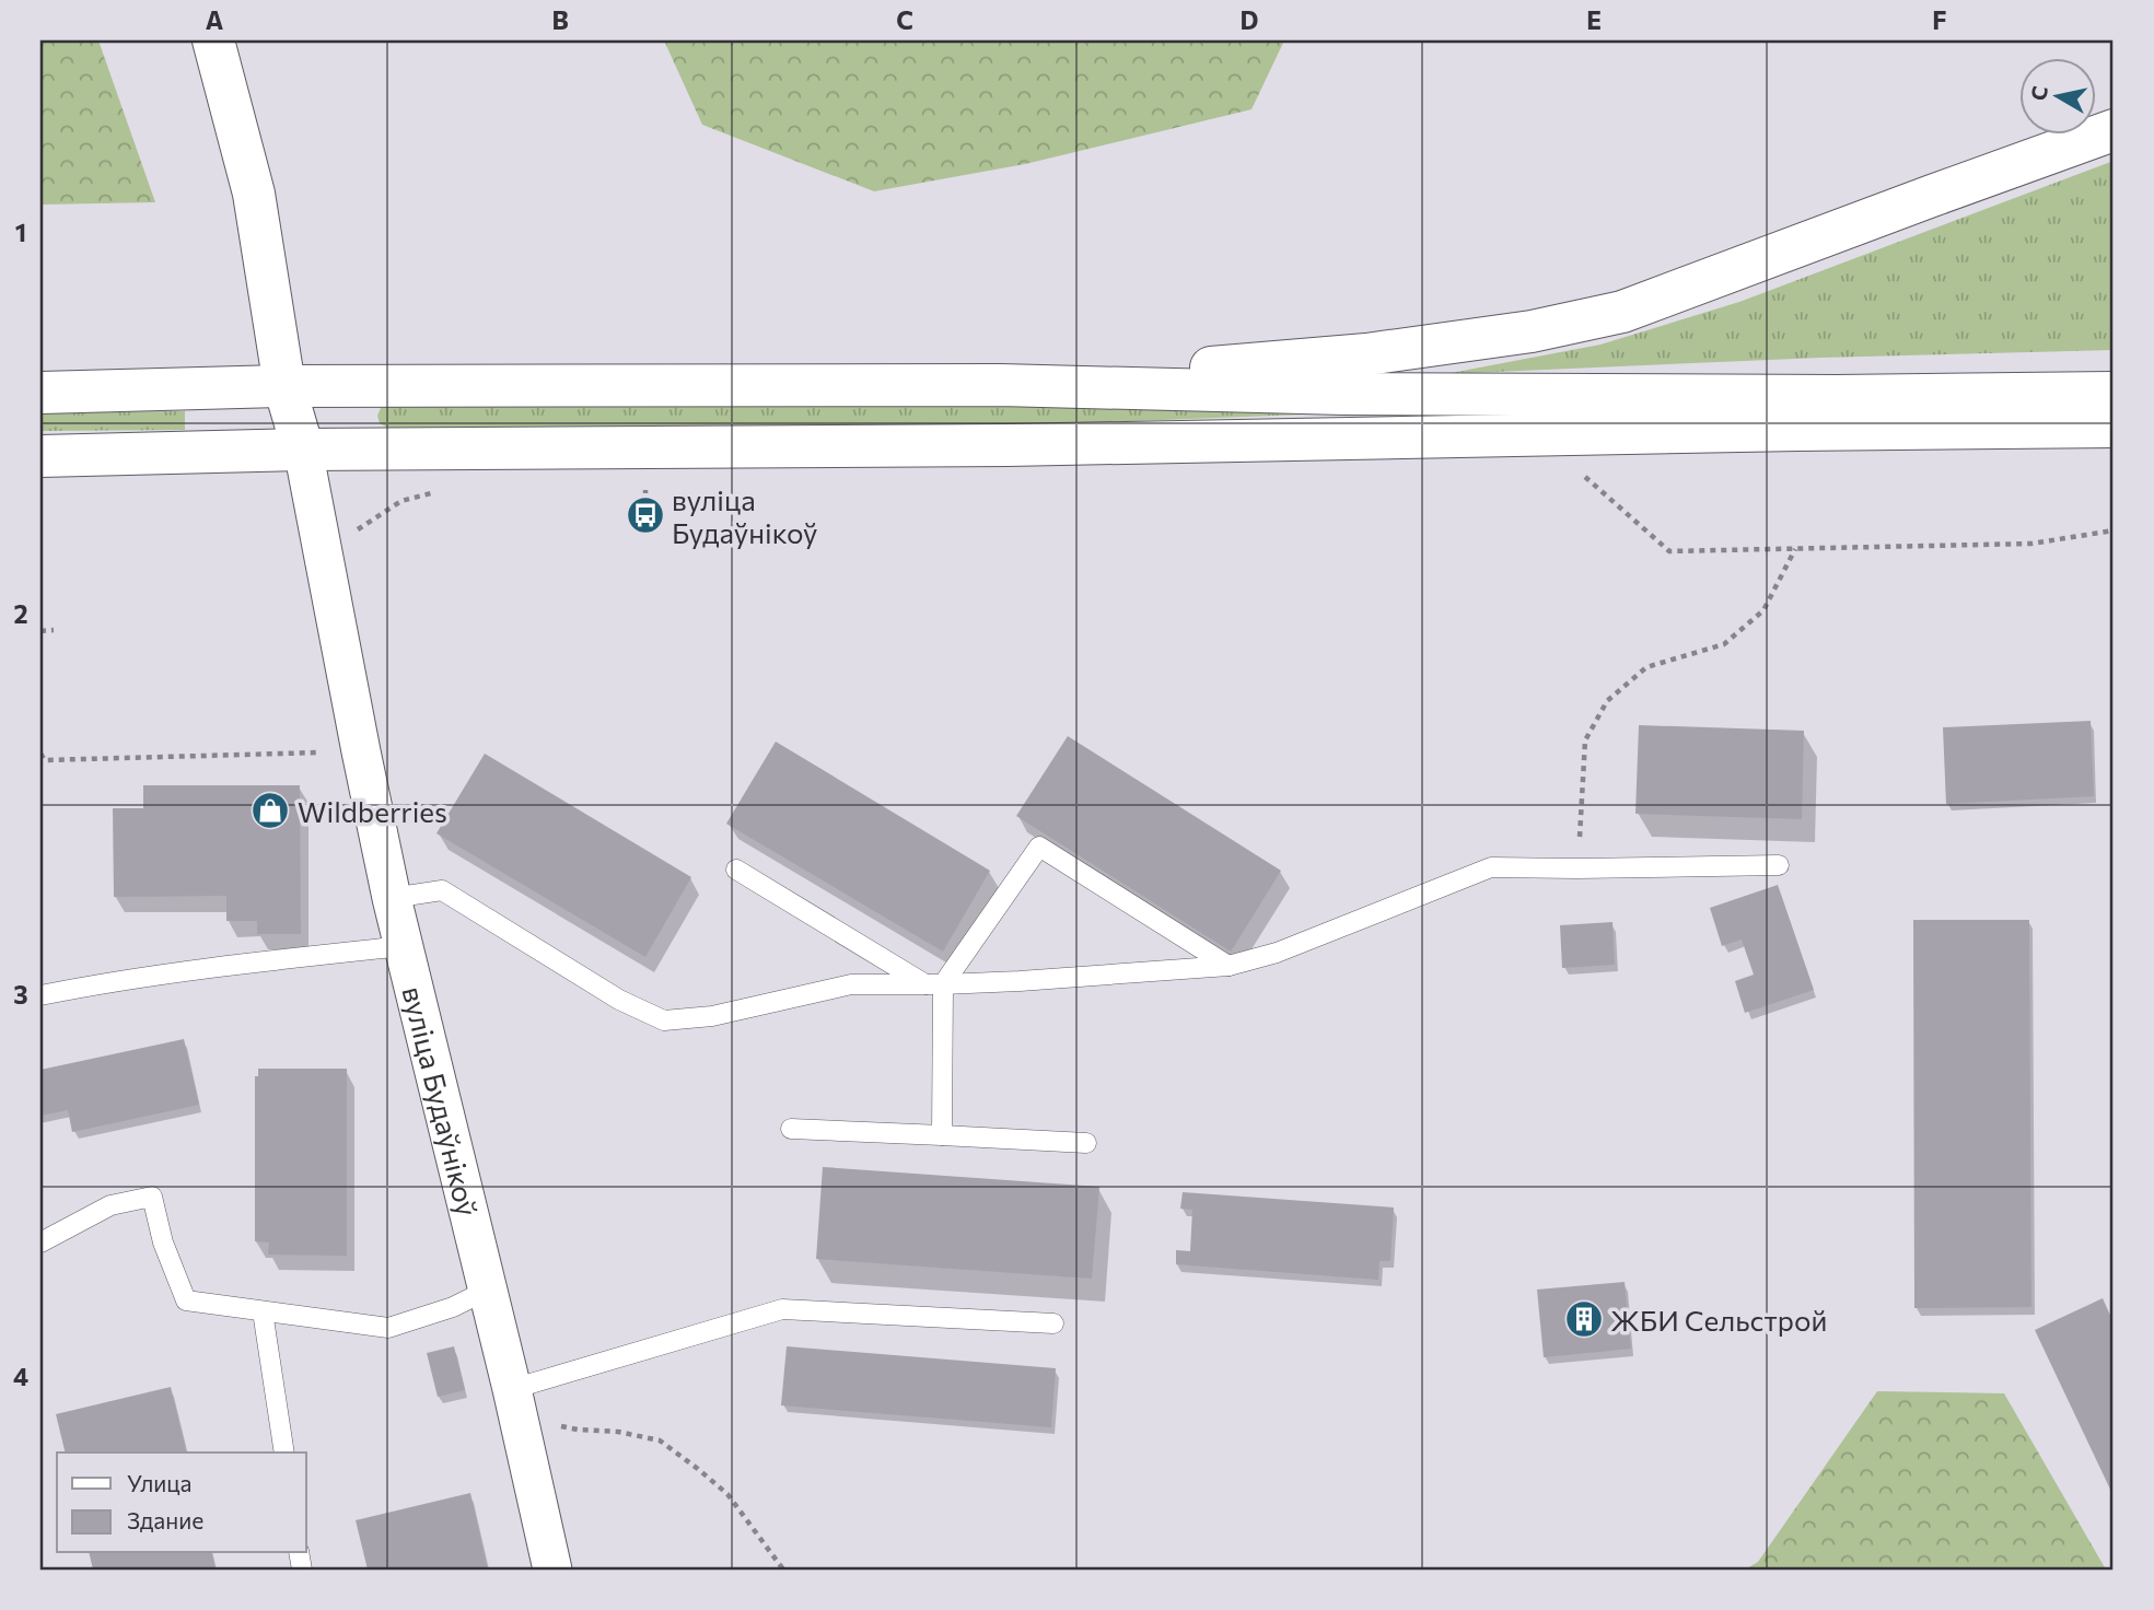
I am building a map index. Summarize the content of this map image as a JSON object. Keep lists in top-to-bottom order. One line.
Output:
{"streets":{"street":["вуліца Будаўнікоў"]},"places":{"bus stop":["вуліца Будаўнікоў"],"shop":["Wildberries"],"building":["ЖБИ Сельстрой"]},"legend":["Улица","Здание"],"north":"left","grid":{"columns":["A","B","C","D","E","F"],"rows":["1","2","3","4"]}}
